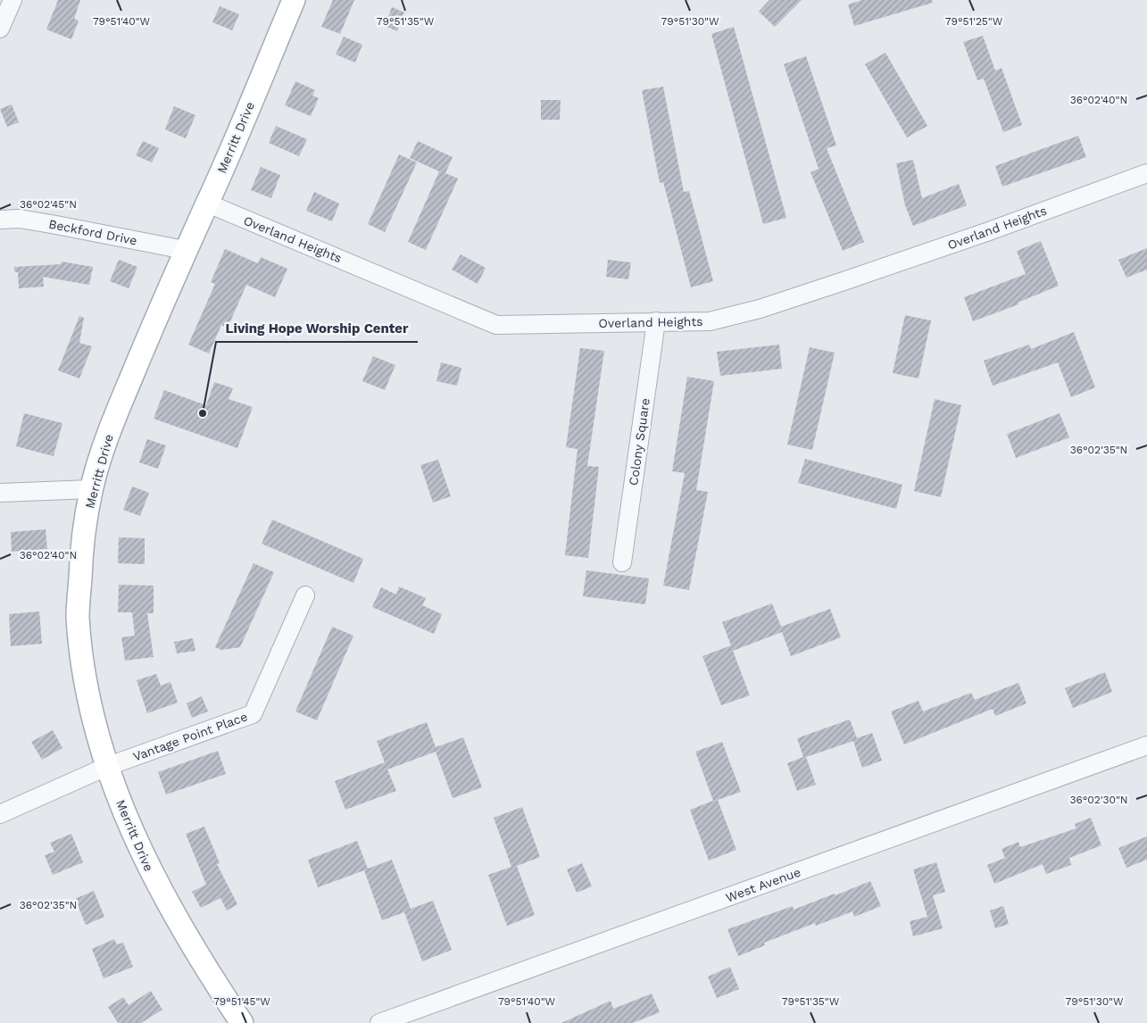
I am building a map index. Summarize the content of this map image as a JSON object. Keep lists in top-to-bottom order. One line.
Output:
{"streets":{"main road":["Merritt Drive"],"street":["Overland Heights","Beckford Drive","Colony Square","Vantage Point Place","West Avenue"]},"crossings":[["Merritt Drive","Overland Heights"],["Merritt Drive","Beckford Drive"],["Merritt Drive","Vantage Point Place"],["Overland Heights","Colony Square"]],"places":["Living Hope Worship Center"],"coordinates":["79°51'40\"W","79°51'35\"W","79°51'30\"W","79°51'25\"W","36°02'40\"N","36°02'45\"N","36°02'35\"N","36°02'30\"N","79°51'45\"W"]}
